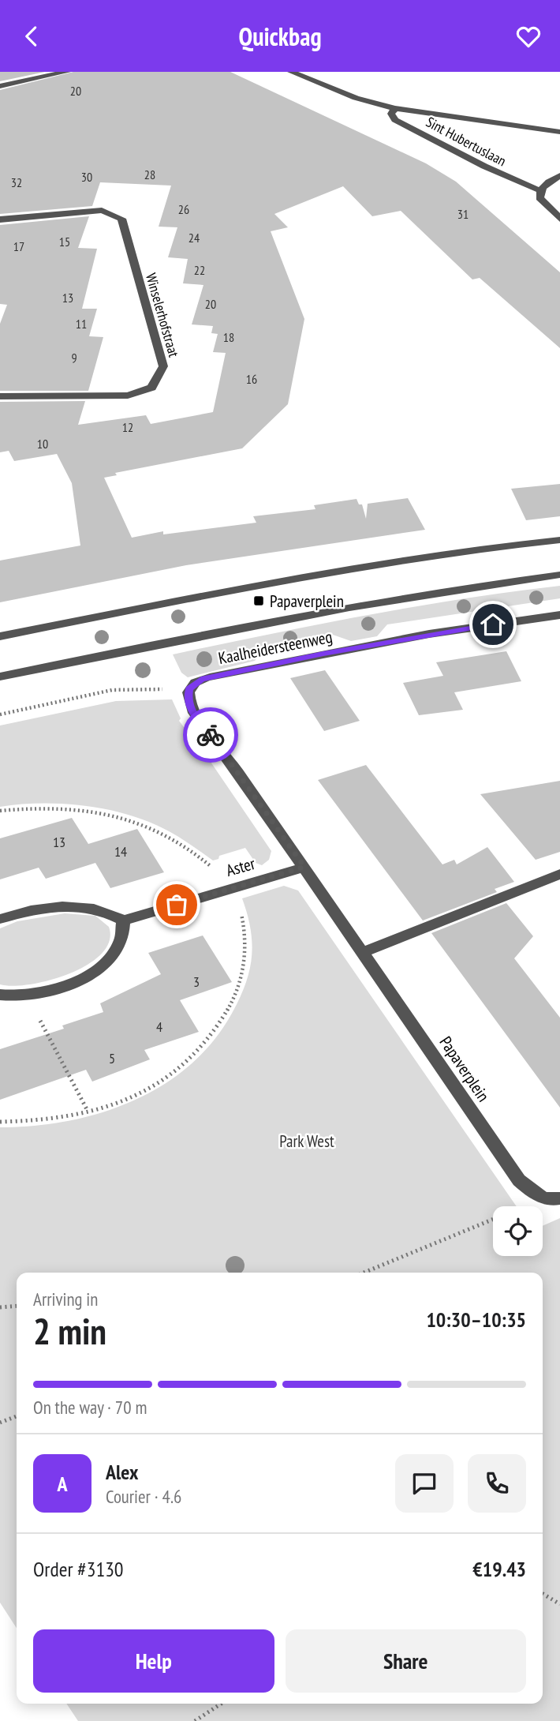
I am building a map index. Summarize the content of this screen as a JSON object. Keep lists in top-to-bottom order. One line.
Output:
{"streets":{"street":["Sint Hubertuslaan","Winselerhofstraat","Kaalheidersteenweg","Aster","Papaverplein"]},"crossings":[["Kaalheidersteenweg","Papaverplein"],["Aster","Papaverplein"]],"parks":["Park West"],"places":{"transit":["Papaverplein"]},"house_numbers":["20","28","30","32","26","31","24","15","17","22","13","20","11","18","9","16","12","10","13","14","3","4","5"],"page":{"header":"Quickbag","heading":["2 min","Arriving in","10:30–10:35"],"panel":["Alex","Courier · 4.6","Order #3130","€19.43"],"bar":"On the way · 70 m","round":"A","buttons":["Help","Share"]}}
